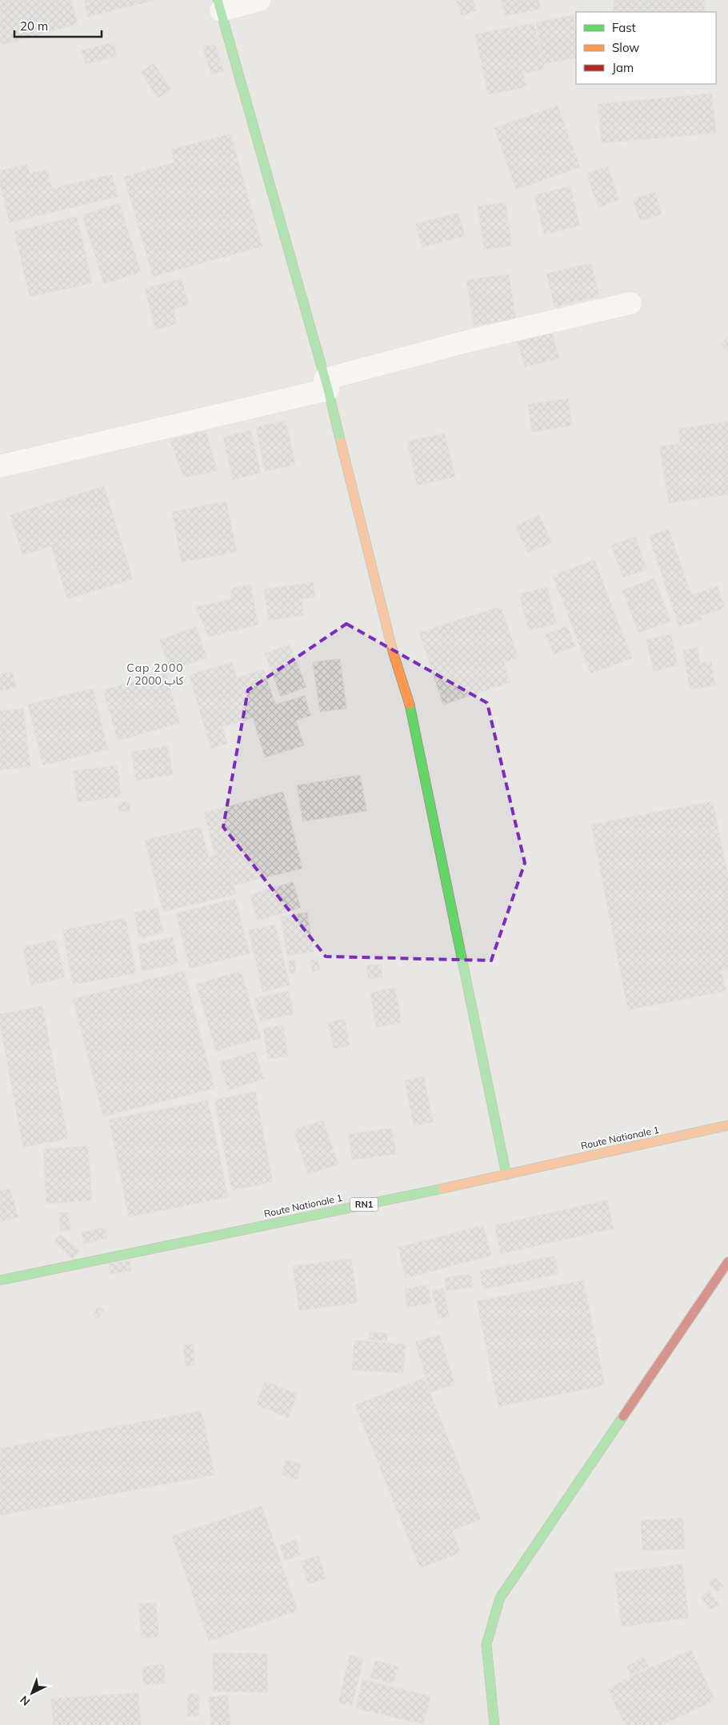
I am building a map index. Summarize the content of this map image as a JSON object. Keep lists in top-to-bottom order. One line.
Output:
{"streets":{"street":["Route Nationale 1","RN1"]},"districts":["Cap 2000 / كاب 2000"],"legend":["Fast","Slow","Jam"],"scale_bar":"20 m","north":"bottom left"}
